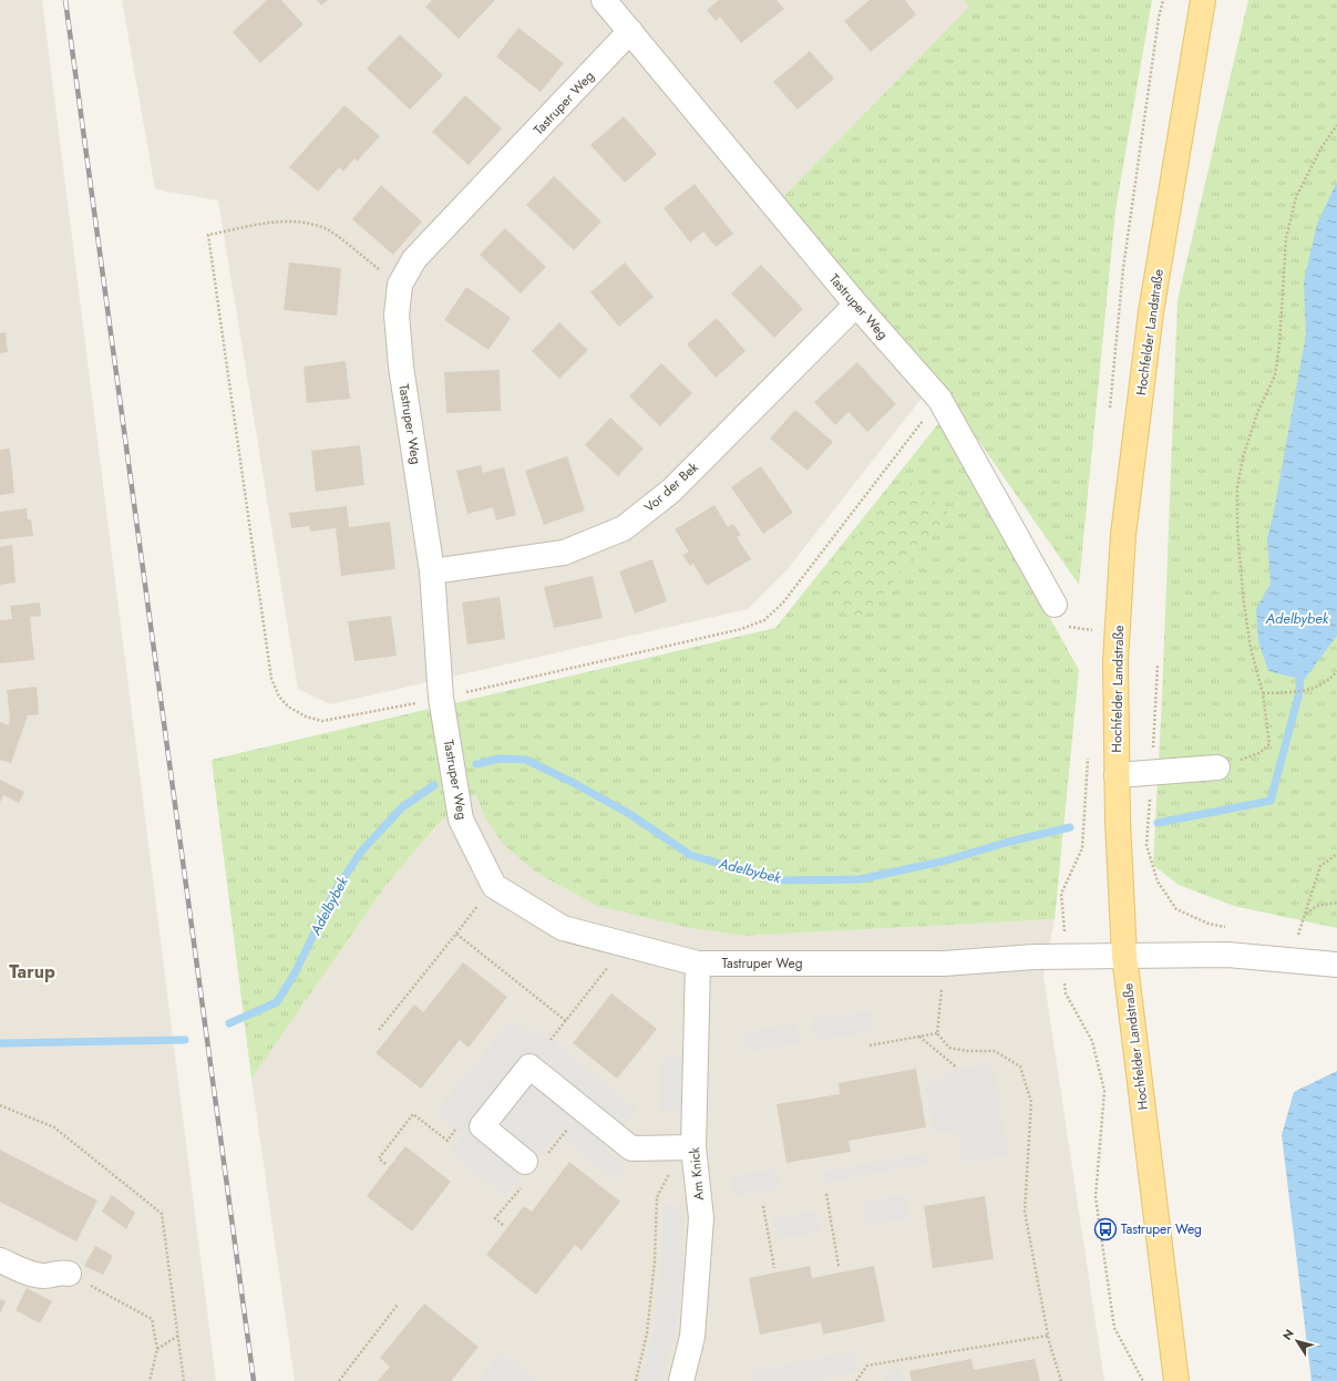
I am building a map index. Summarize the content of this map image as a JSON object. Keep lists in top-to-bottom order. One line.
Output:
{"streets":{"main road":["Hochfelder Landstraße"],"street":["Tastruper Weg","Vor der Bek","Am Knick"]},"crossings":[["Tastruper Weg","Hochfelder Landstraße"],["Tastruper Weg","Vor der Bek"],["Tastruper Weg","Am Knick"]],"districts":["Tarup"],"water":["Adelbybek"],"places":{"bus stop":["Tastruper Weg"]},"north":"top left"}
